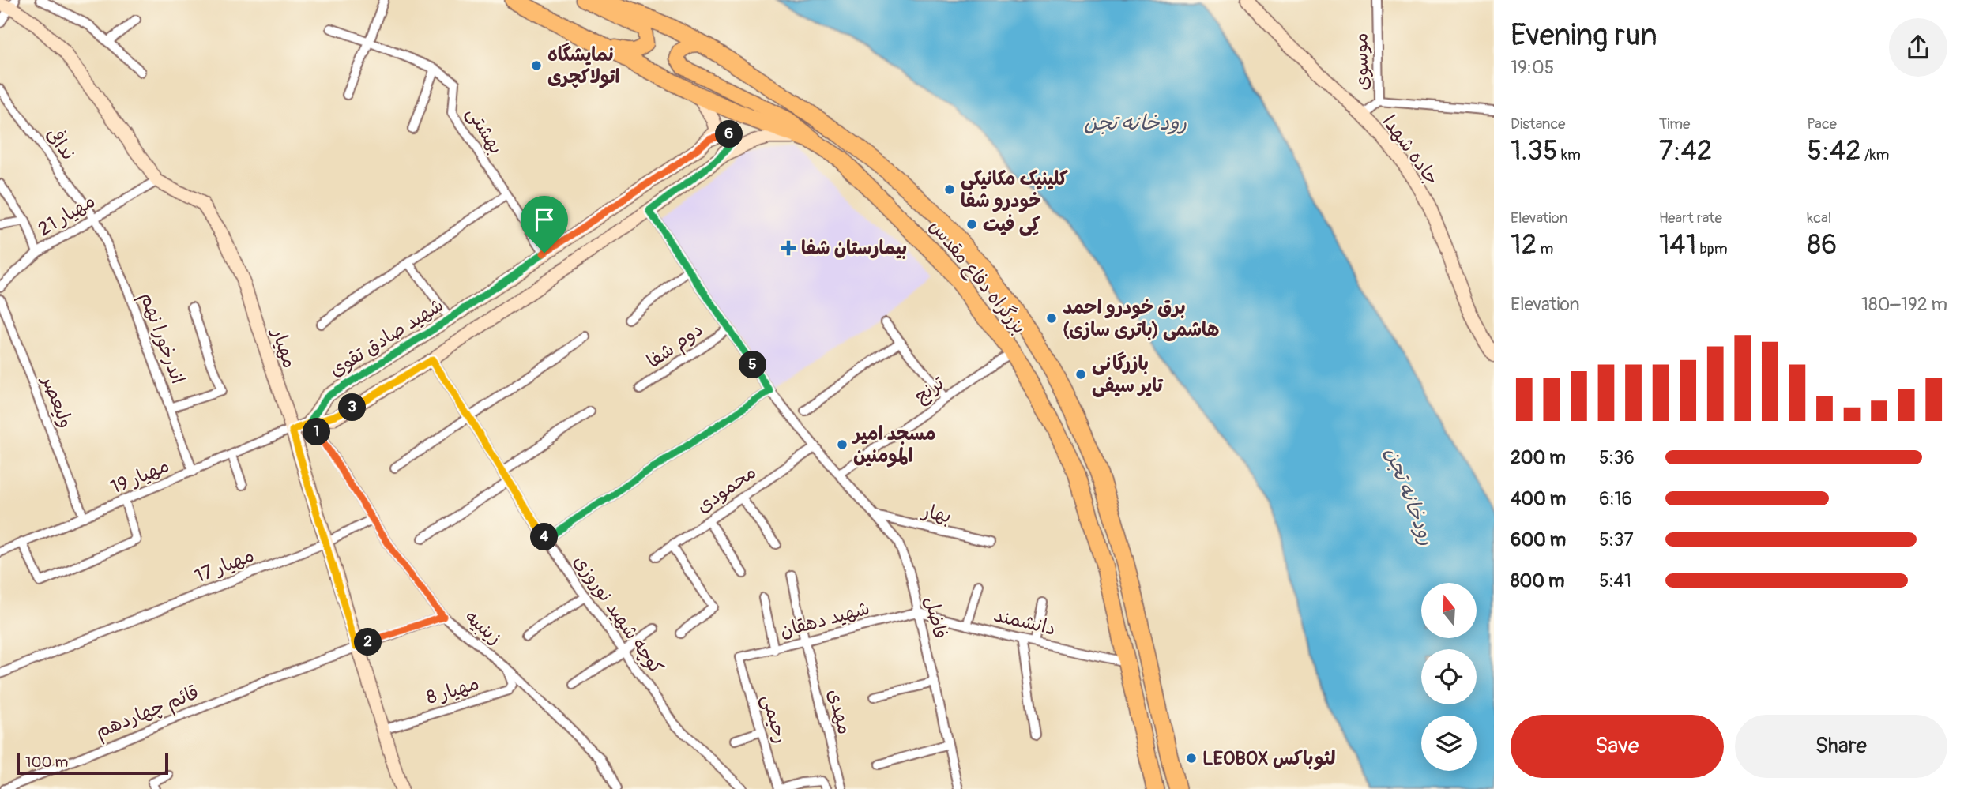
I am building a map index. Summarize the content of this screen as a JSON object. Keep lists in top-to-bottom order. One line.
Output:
{"streets":{"highway":["بزرگراه دفاع مقدس"],"street":["موسوی","بهشتی","ندافی","جاده شهدا","مهیار 21","شهید صادق تقوی","اندرخورا نهم","دوم شفا","مهیار","ترنج","ولیعصر","مهیار 19","محمودی","بهار","مهیار 17","کوچه شهید نوروزی","فاضل","شهید دهقان","دانشمند","زینبیه","مهیار 8","قائم چهاردهم","مهدی","رحیمی"]},"crossings":[["موسوی","جاده شهدا"],["بهشتی","شهید صادق تقوی"],["ندافی","مهیار 21"],["ندافی","اندرخورا نهم"],["مهیار 21","اندرخورا نهم"],["مهیار 21","مهیار"],["بزرگراه دفاع مقدس","ترنج"],["بزرگراه دفاع مقدس","دانشمند"],["شهید صادق تقوی","مهیار 19"],["شهید صادق تقوی","زینبیه"],["اندرخورا نهم","مهیار 19"],["دوم شفا","فاضل"],["مهیار","مهیار 19"],["مهیار","مهیار 17"],["مهیار","مهیار 8"],["مهیار","قائم چهاردهم"],["ترنج","فاضل"],["ولیعصر","مهیار 19"],["مهیار 19","زینبیه"],["محمودی","فاضل"],["بهار","فاضل"],["مهیار 17","زینبیه"],["فاضل","شهید دهقان"],["فاضل","دانشمند"],["شهید دهقان","دانشمند"],["شهید دهقان","مهدی"],["شهید دهقان","رحیمی"],["زینبیه","مهیار 8"],["زینبیه","قائم چهاردهم"]],"water":["رودخانه تجن"],"places":{"other":["نمایشگاه اتولاکچری","کلینیک مکانیکی خودرو شفا","کِی فیت","برق خودرو احمد هاشمی (باتری سازی)","بازرگانی تایر سیفی","مسجد امیر المومنین","LEOBOX لئوباکس"],"health":["بیمارستان شفا"]},"scale_bar":"100 m","north":"top","page":{"heading":["Evening run","19:05"],"stats":[["Distance","1.35 km"],["Time","7:42"],["Pace","5:42 /km"],["Elevation","12 m"],["Heart rate","141 bpm"],["kcal","86"]],"pins":["6","5","3","1","4","2"],"chart":["Elevation","180–192 m"],"list":[{"name":"200 m","note":"5:36"},{"name":"400 m","note":"6:16"},{"name":"600 m","note":"5:37"},{"name":"800 m","note":"5:41"}],"buttons":["Save","Share"],"scale":"100 m"}}
